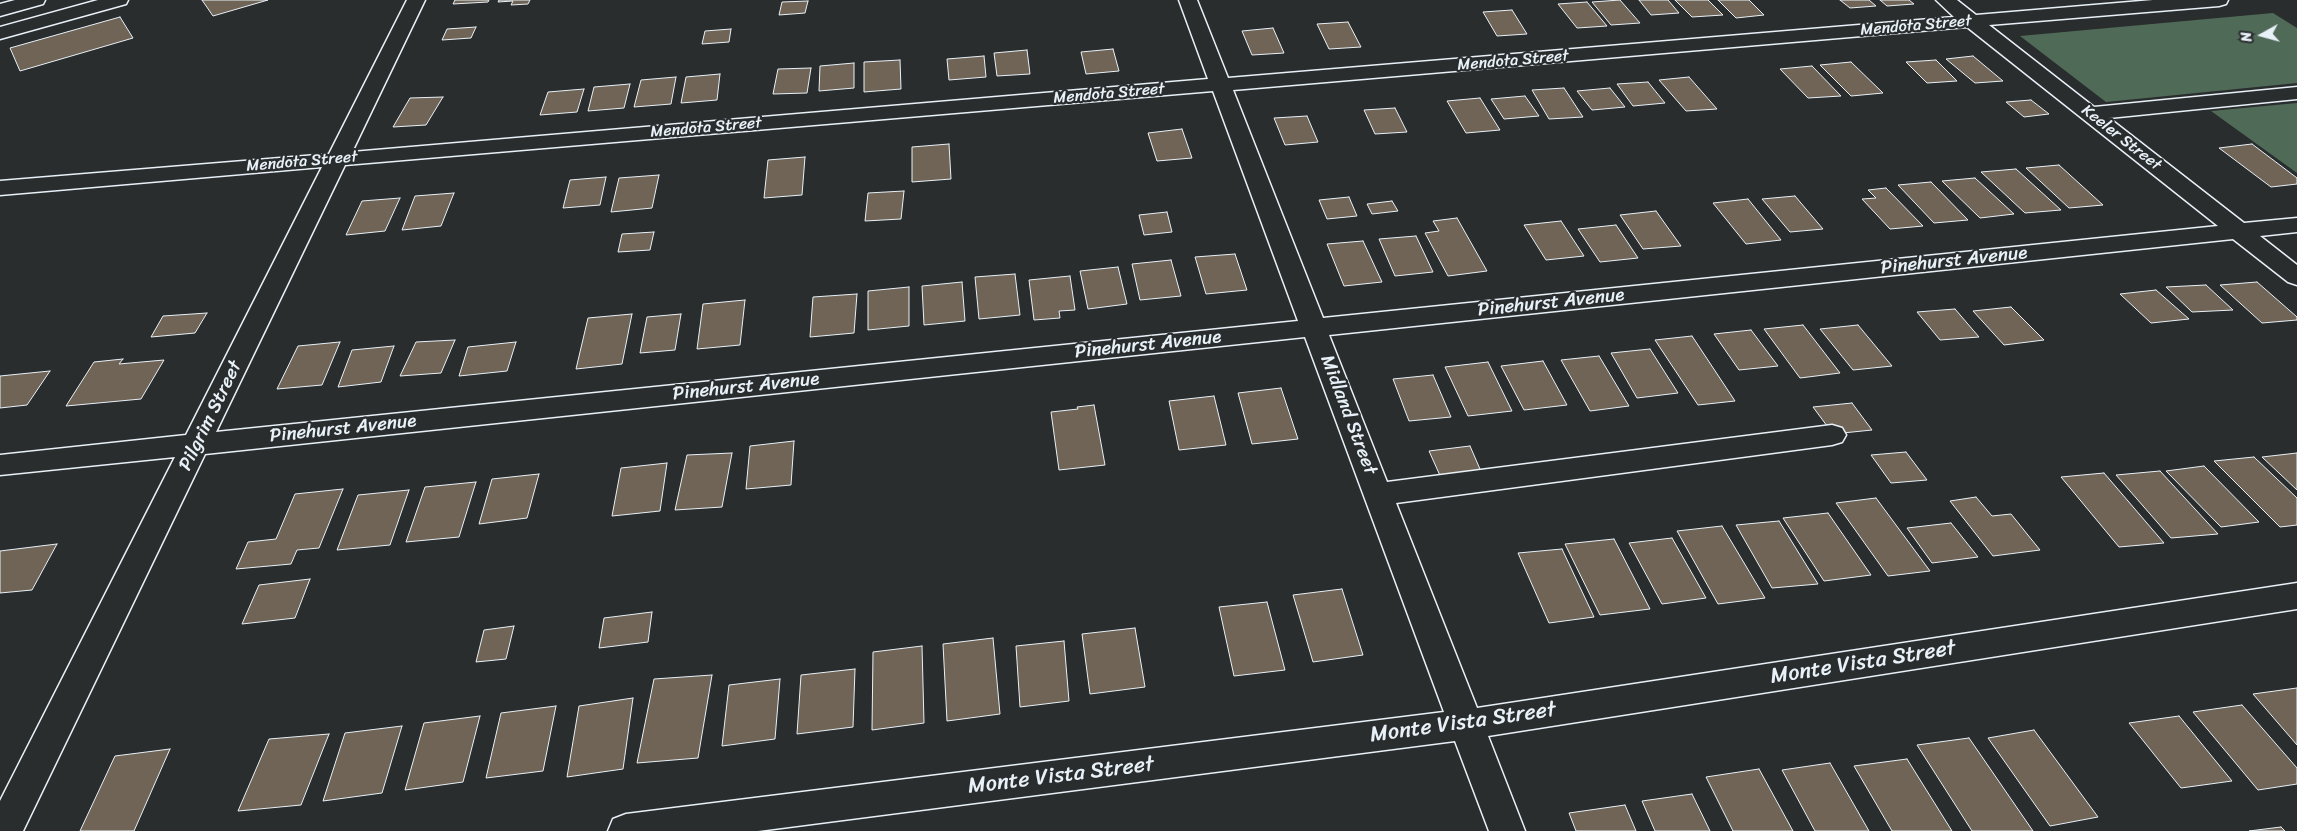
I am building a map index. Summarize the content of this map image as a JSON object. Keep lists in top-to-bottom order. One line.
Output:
{"streets":{"main road":["Mendota Street","Keeler Street","Pinehurst Avenue","Midland Street","Pilgrim Street","Monte Vista Street"]},"crossings":[["Mendota Street","Keeler Street"],["Mendota Street","Midland Street"],["Mendota Street","Pilgrim Street"],["Keeler Street","Pinehurst Avenue"],["Pinehurst Avenue","Midland Street"],["Pinehurst Avenue","Pilgrim Street"],["Midland Street","Monte Vista Street"]],"north":"left"}
